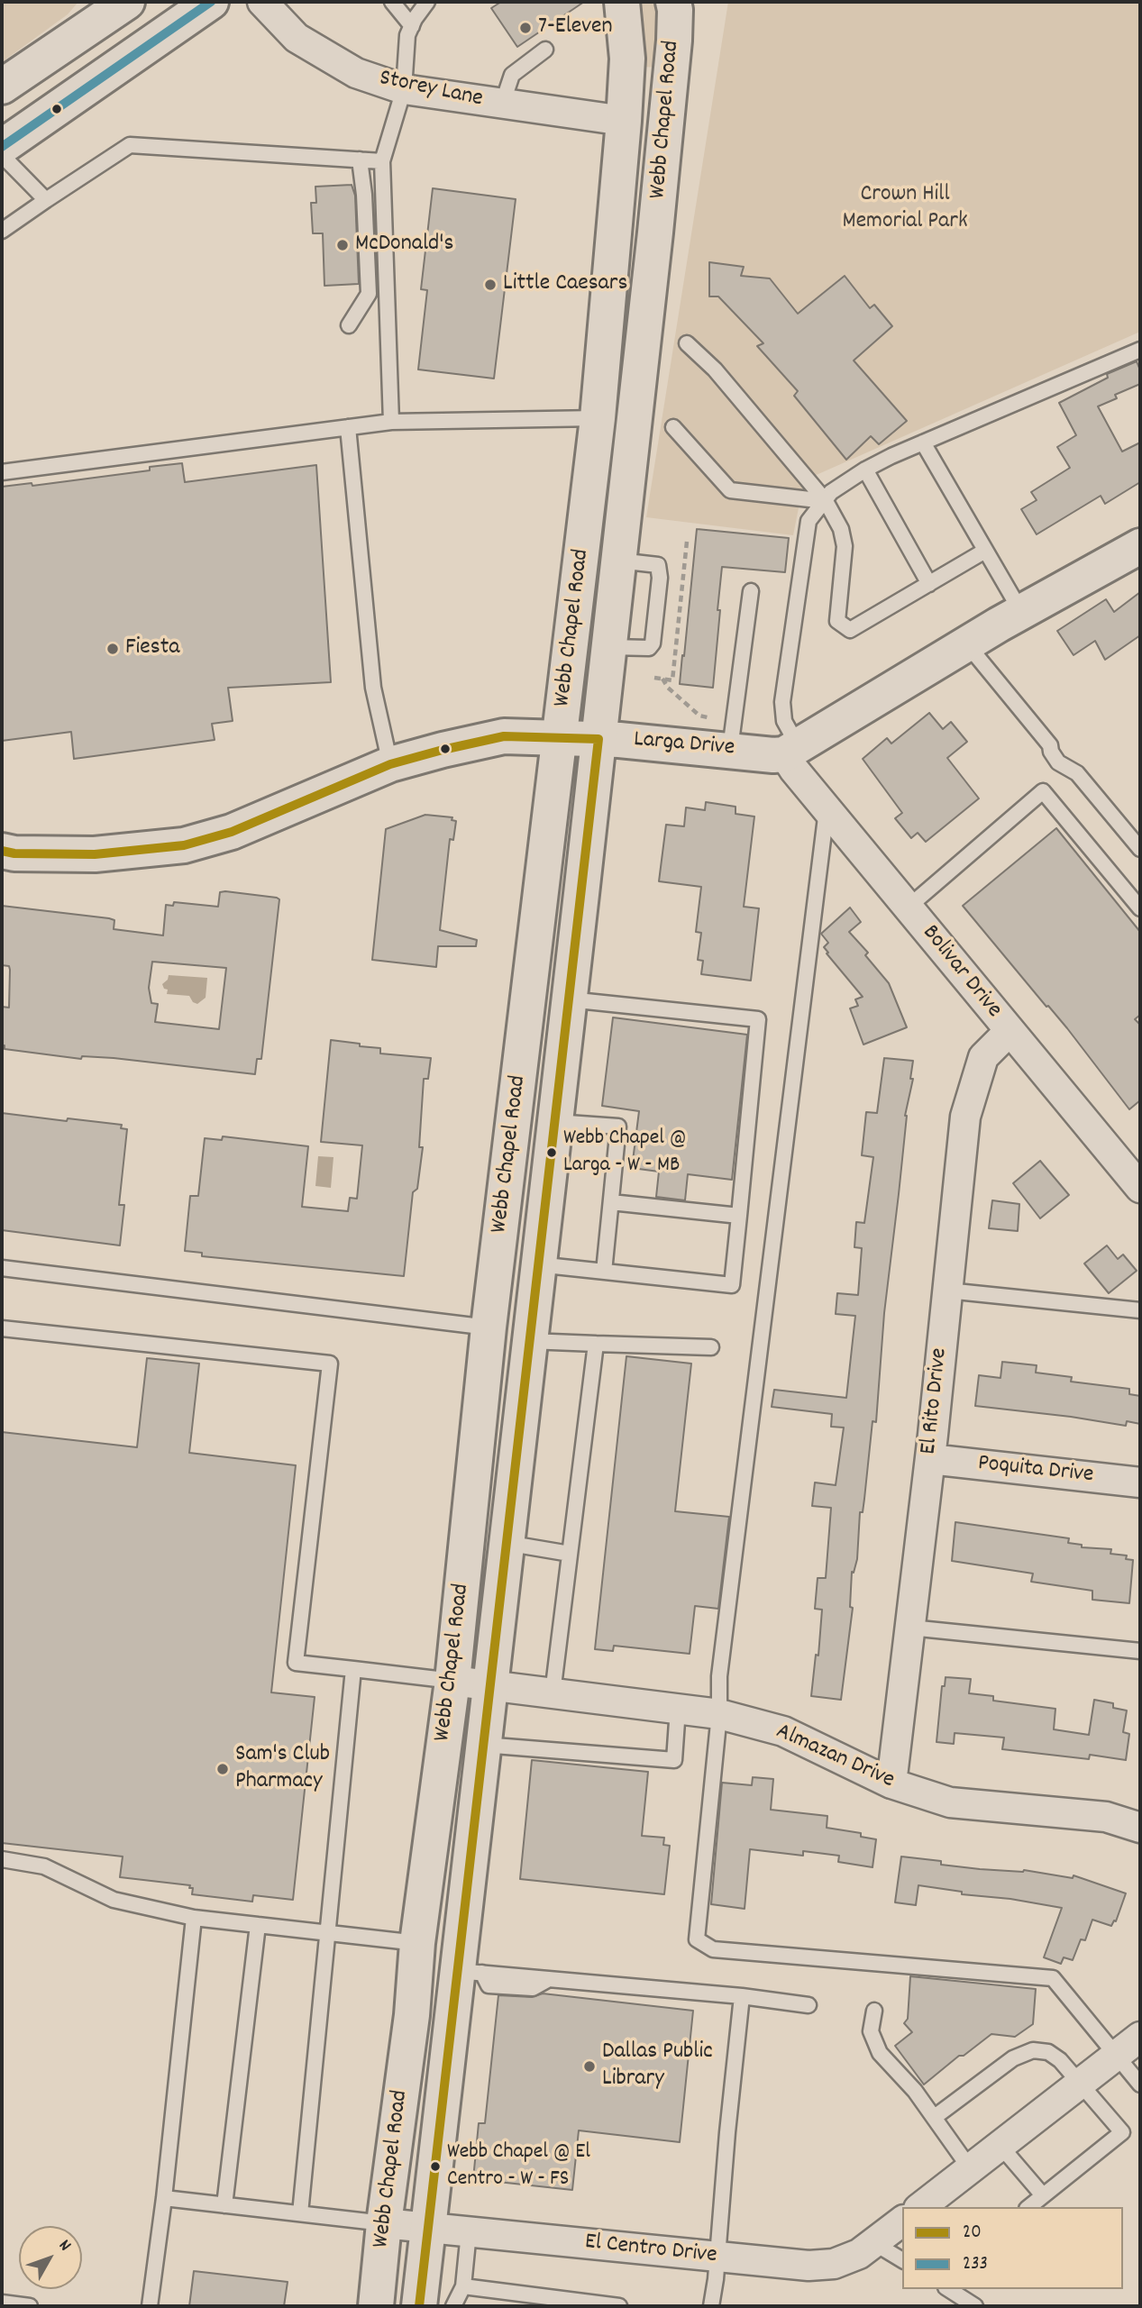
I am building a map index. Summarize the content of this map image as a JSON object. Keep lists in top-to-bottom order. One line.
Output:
{"streets":{"main road":["Webb Chapel Road","Larga Drive"],"street":["Storey Lane","Bolivar Drive","El Rito Drive","Poquita Drive","Almazan Drive","El Centro Drive"]},"crossings":[["Storey Lane","Webb Chapel Road"],["Webb Chapel Road","Larga Drive"],["Webb Chapel Road","Almazan Drive"],["Webb Chapel Road","El Centro Drive"],["Larga Drive","Bolivar Drive"],["Bolivar Drive","El Rito Drive"],["El Rito Drive","Poquita Drive"],["El Rito Drive","Almazan Drive"]],"parks":["Crown Hill Memorial Park"],"places":["7-Eleven","McDonald's","Little Caesars","Fiesta","Webb Chapel @ Larga - W - MB","Sam's Club Pharmacy","Dallas Public Library","Webb Chapel @ El Centro - W - FS"],"lines":["transit line 233","transit line 20"],"legend":["20","233"],"north":"top right"}
